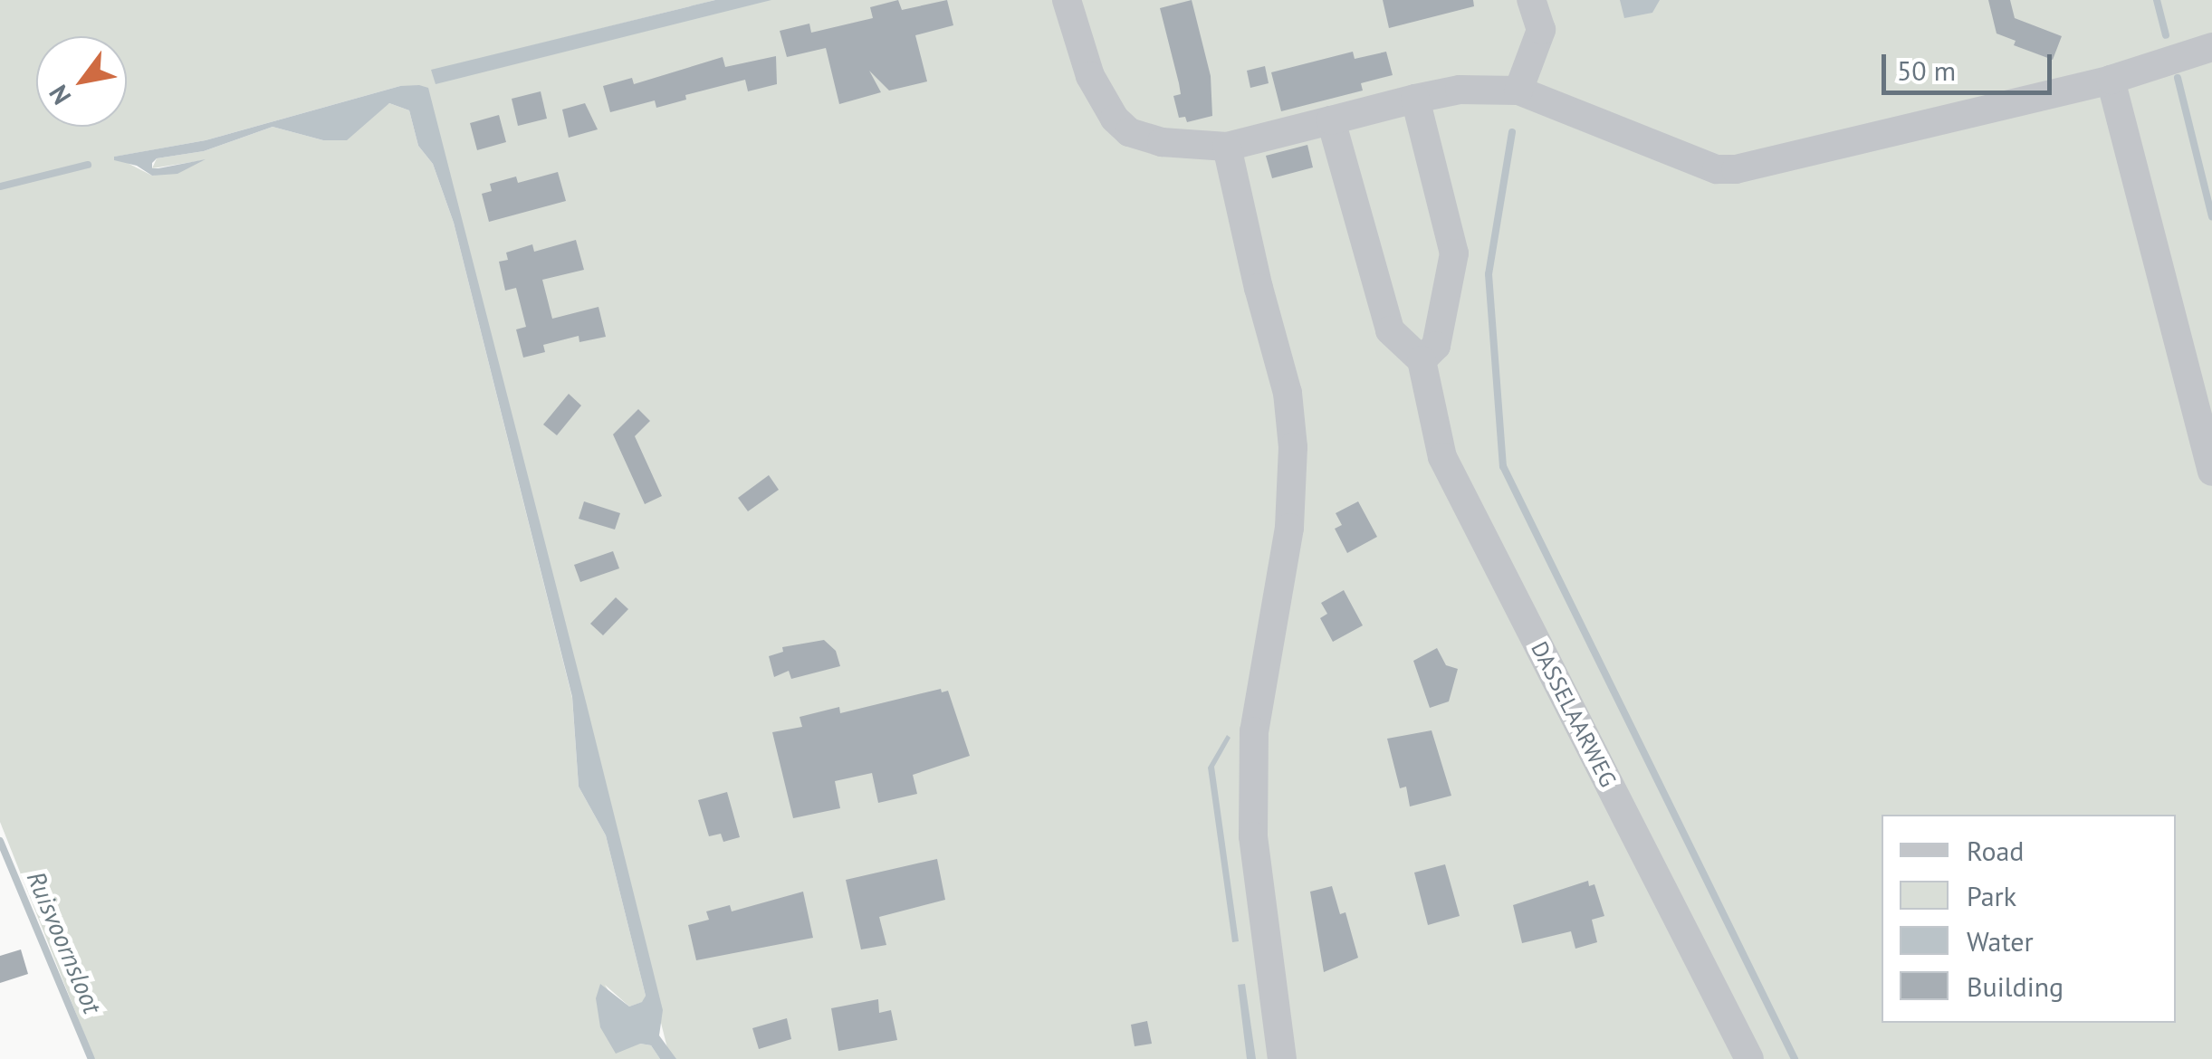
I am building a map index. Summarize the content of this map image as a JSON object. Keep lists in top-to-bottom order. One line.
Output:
{"streets":{"street":["DASSELAARWEG"]},"water":["Ruisvoornsloot"],"legend":["Road","Park","Water","Building"],"scale_bar":"50 m","north":"bottom left"}
